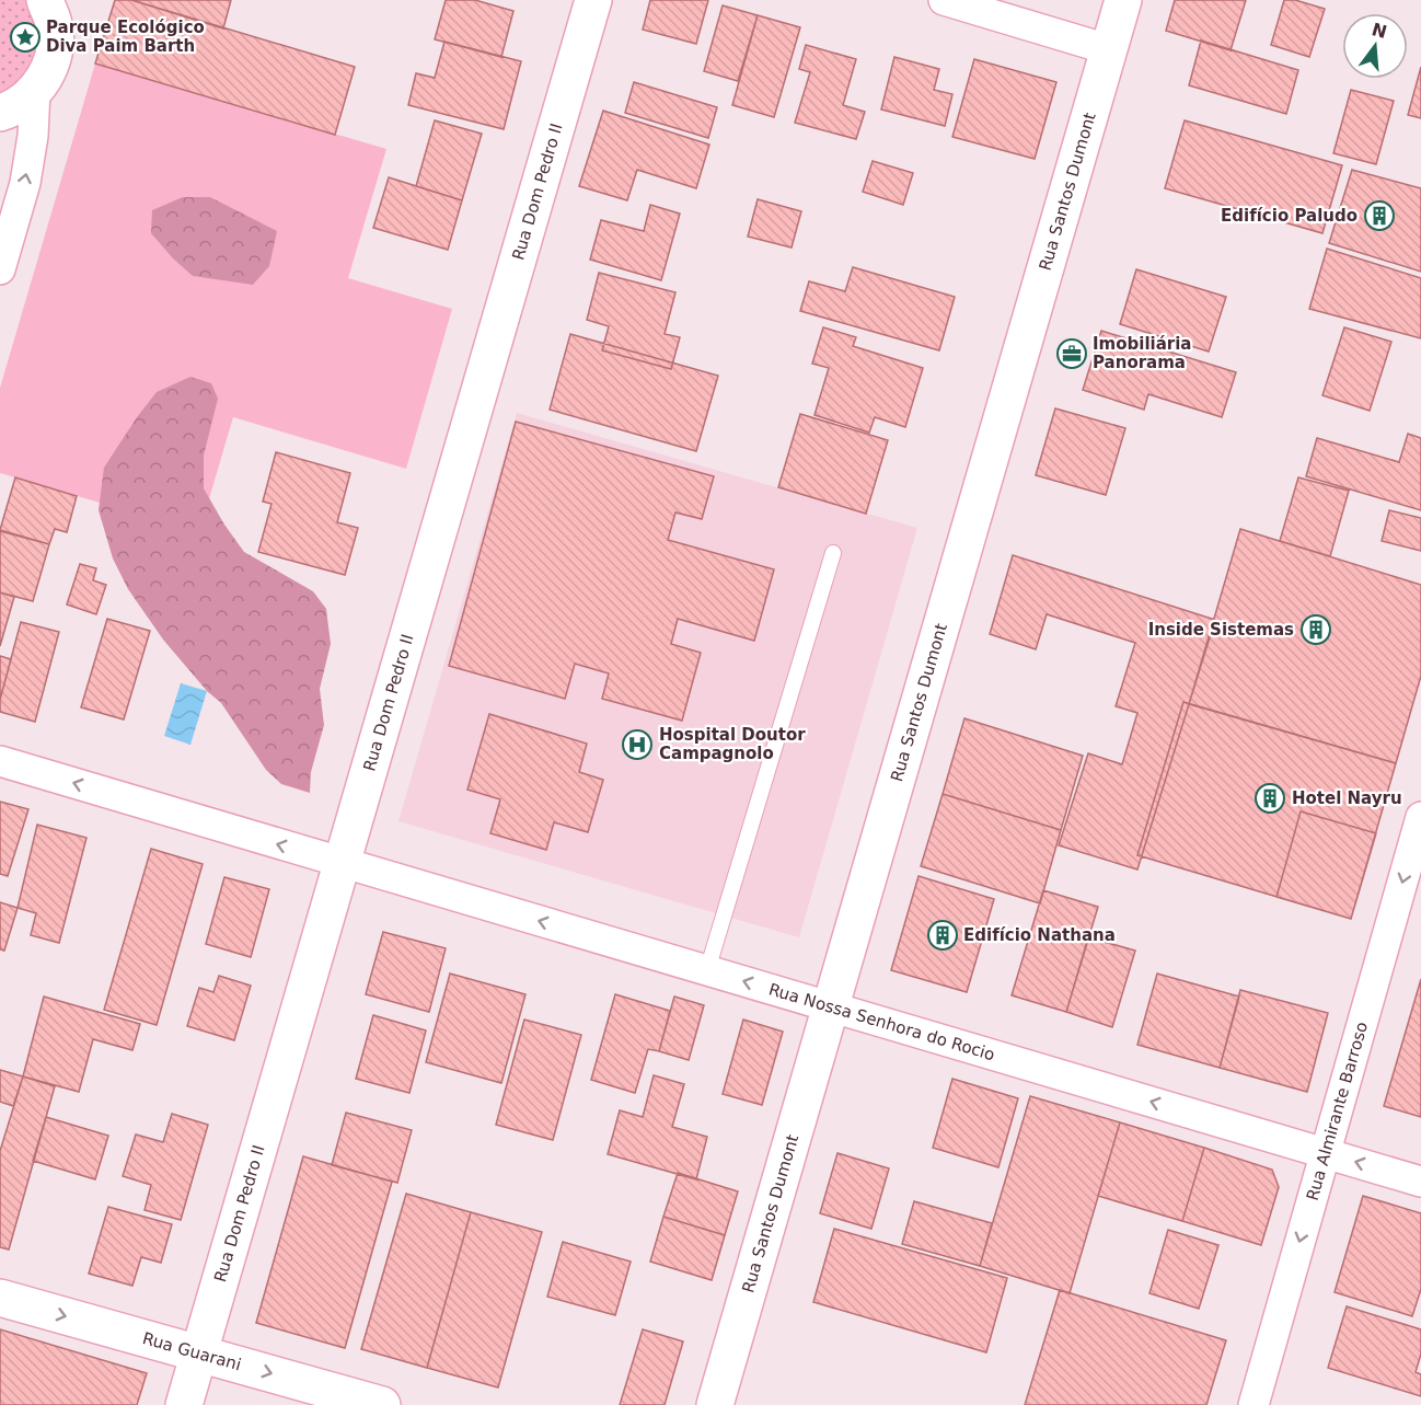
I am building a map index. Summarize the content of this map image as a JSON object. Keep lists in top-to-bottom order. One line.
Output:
{"streets":{"street":["Rua Dom Pedro II","Rua Santos Dumont","Rua Nossa Senhora do Rocio","Rua Almirante Barroso","Rua Guarani"]},"crossings":[["Rua Dom Pedro II","Rua Nossa Senhora do Rocio"],["Rua Dom Pedro II","Rua Guarani"],["Rua Santos Dumont","Rua Nossa Senhora do Rocio"],["Rua Nossa Senhora do Rocio","Rua Almirante Barroso"]],"one_way":["Rua Nossa Senhora do Rocio","Rua Almirante Barroso","Rua Guarani"],"places":{"place":["Parque Ecológico Diva Paim Barth"],"building":["Edifício Paludo","Inside Sistemas","Hotel Nayru","Edifício Nathana"],"office":["Imobiliária Panorama"],"hospital":["Hospital Doutor Campagnolo"]},"north":"top"}
